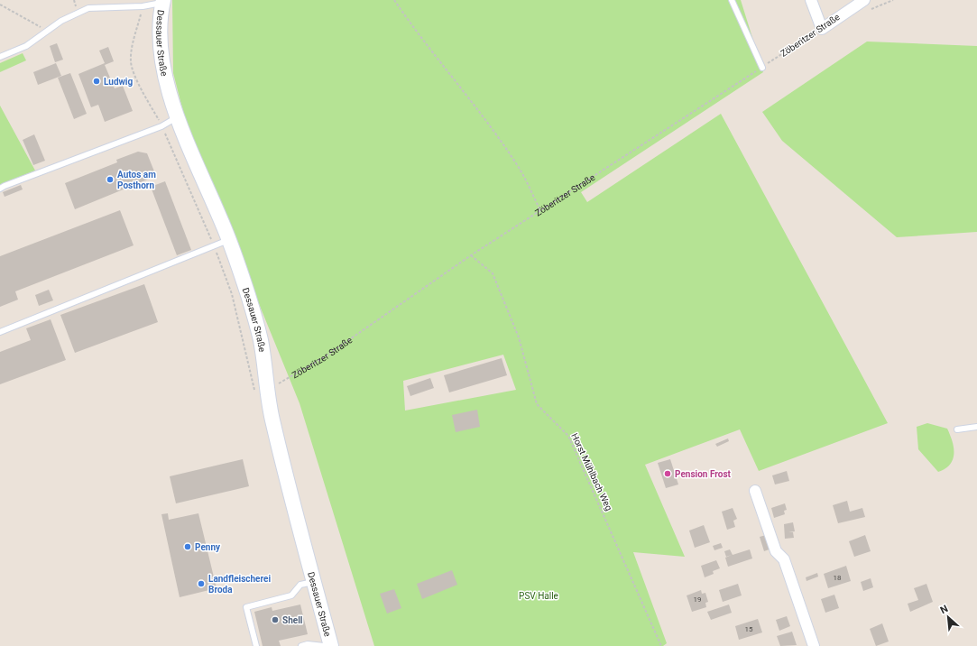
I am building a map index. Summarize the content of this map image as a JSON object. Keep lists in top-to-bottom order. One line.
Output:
{"streets":{"main road":["Dessauer Straße"],"street":["Zöberitzer Straße"],"path":["Horst Mühlbach Weg"]},"crossings":[["Zöberitzer Straße","Dessauer Straße"],["Zöberitzer Straße","Horst Mühlbach Weg"]],"parks":["PSV Halle"],"places":["Ludwig","Autos am Posthorn","Pension Frost","Penny","Landfleischerei Broda","Shell"],"house_numbers":["18","19","15"],"north":"top left"}
